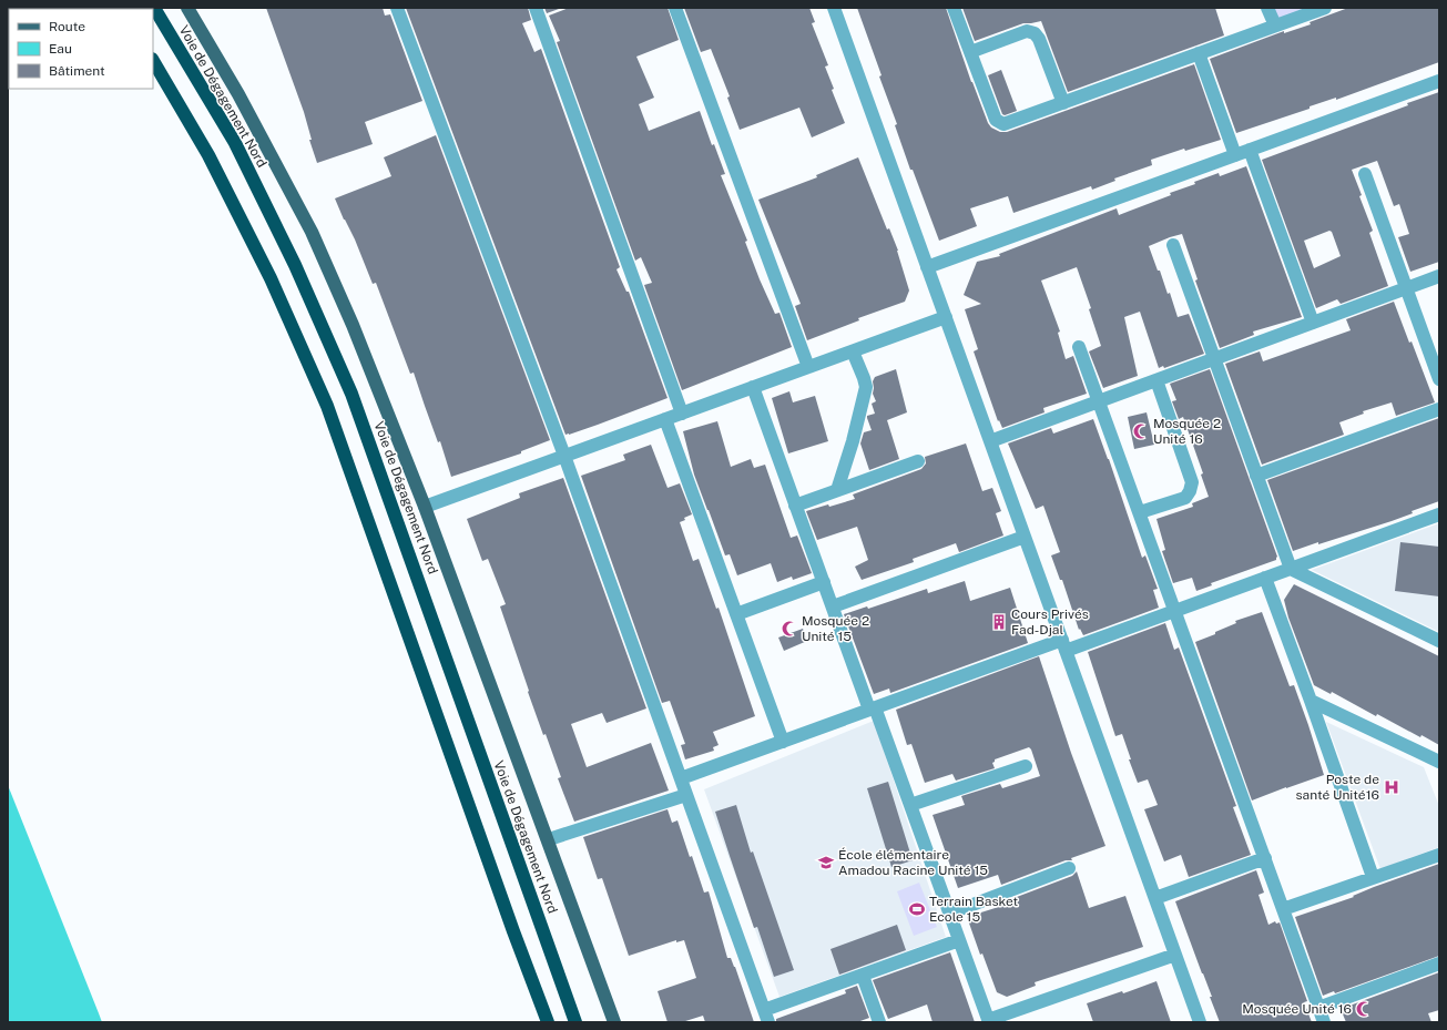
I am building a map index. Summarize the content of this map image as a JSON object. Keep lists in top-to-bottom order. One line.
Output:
{"streets":{"highway":["Voie de Dégagement Nord"]},"places":{"mosque":["Mosquée 2 Unité 16","Mosquée 2 Unité 15","Mosquée Unité 16"],"building":["Cours Privés Fad-Djal"],"hospital":["Poste de santé Unité16"],"school or university":["École élémentaire Amadou Racine Unité 15"],"sports":["Terrain Basket Ecole 15"]},"legend":["Route","Eau","Bâtiment"]}
